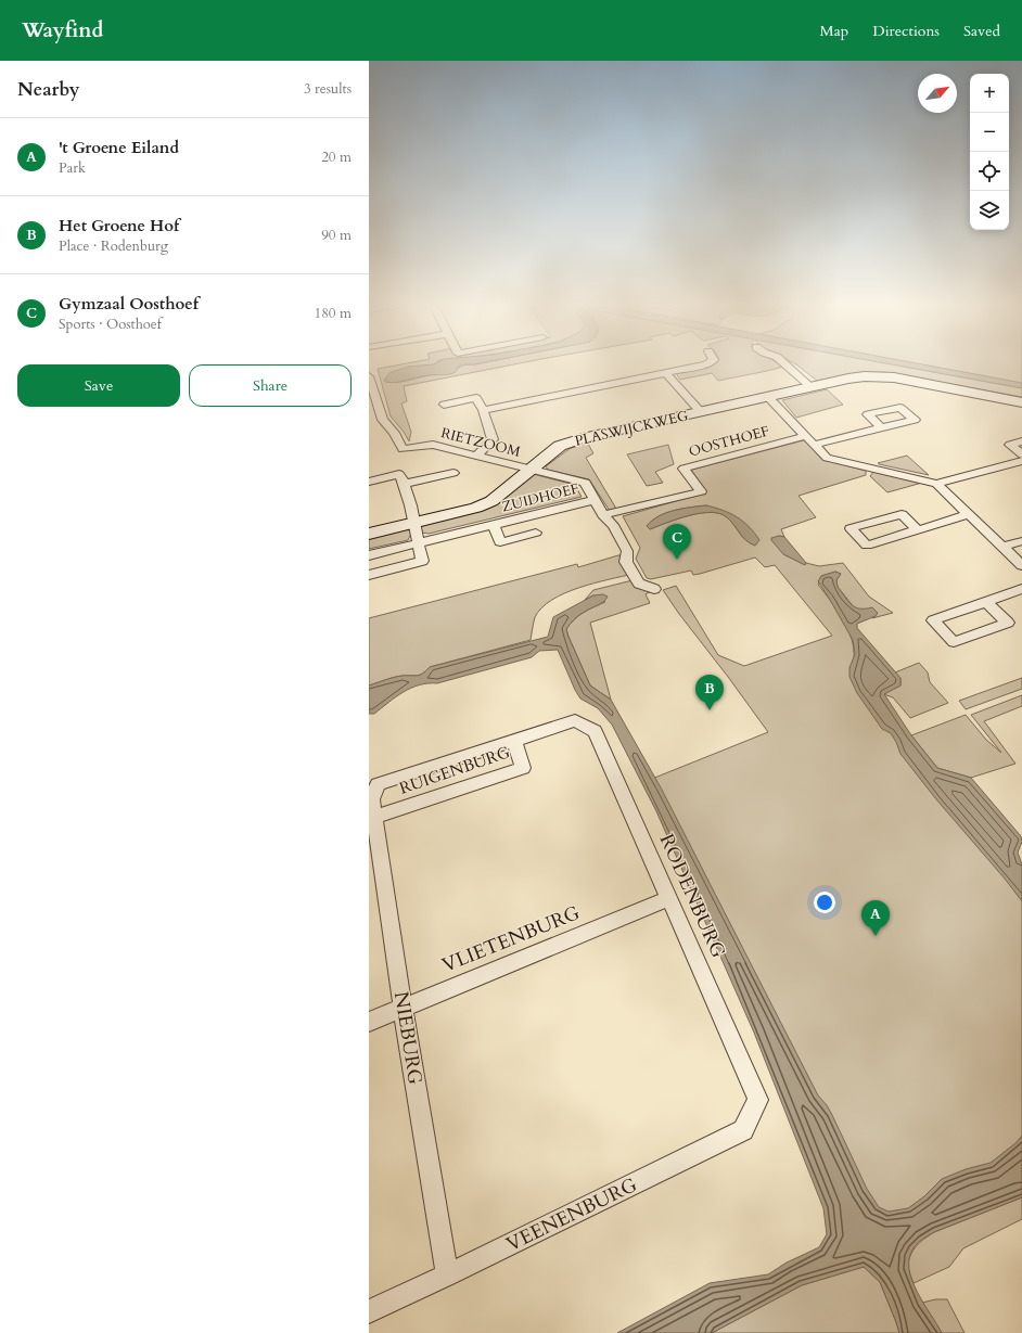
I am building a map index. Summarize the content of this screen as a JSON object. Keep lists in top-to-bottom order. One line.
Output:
{"streets":{"street":["PLASWIJCKWEG","OOSTHOEF","RIETZOOM","ZUIDHOEF","RUIGENBURG","RODENBURG","VLIETENBURG","NIEBURG","VEENENBURG"]},"crossings":[["PLASWIJCKWEG","RIETZOOM"],["RUIGENBURG","RODENBURG"],["RUIGENBURG","NIEBURG"],["RODENBURG","VLIETENBURG"],["RODENBURG","VEENENBURG"],["VLIETENBURG","NIEBURG"],["NIEBURG","VEENENBURG"]],"north":"top right","page":{"header":"Wayfind","nav":["Map","Directions","Saved"],"heading":["Nearby","3 results"],"map_buttons":["+","−"],"list":[{"mark":"A","name":"'t Groene Eiland","note":"Park","value":"20 m"},{"mark":"B","name":"Het Groene Hof","note":"Place · Rodenburg","value":"90 m"},{"mark":"C","name":"Gymzaal Oosthoef","note":"Sports · Oosthoef","value":"180 m"}],"buttons":["Save","Share"],"pins":["C","B","A"]}}
